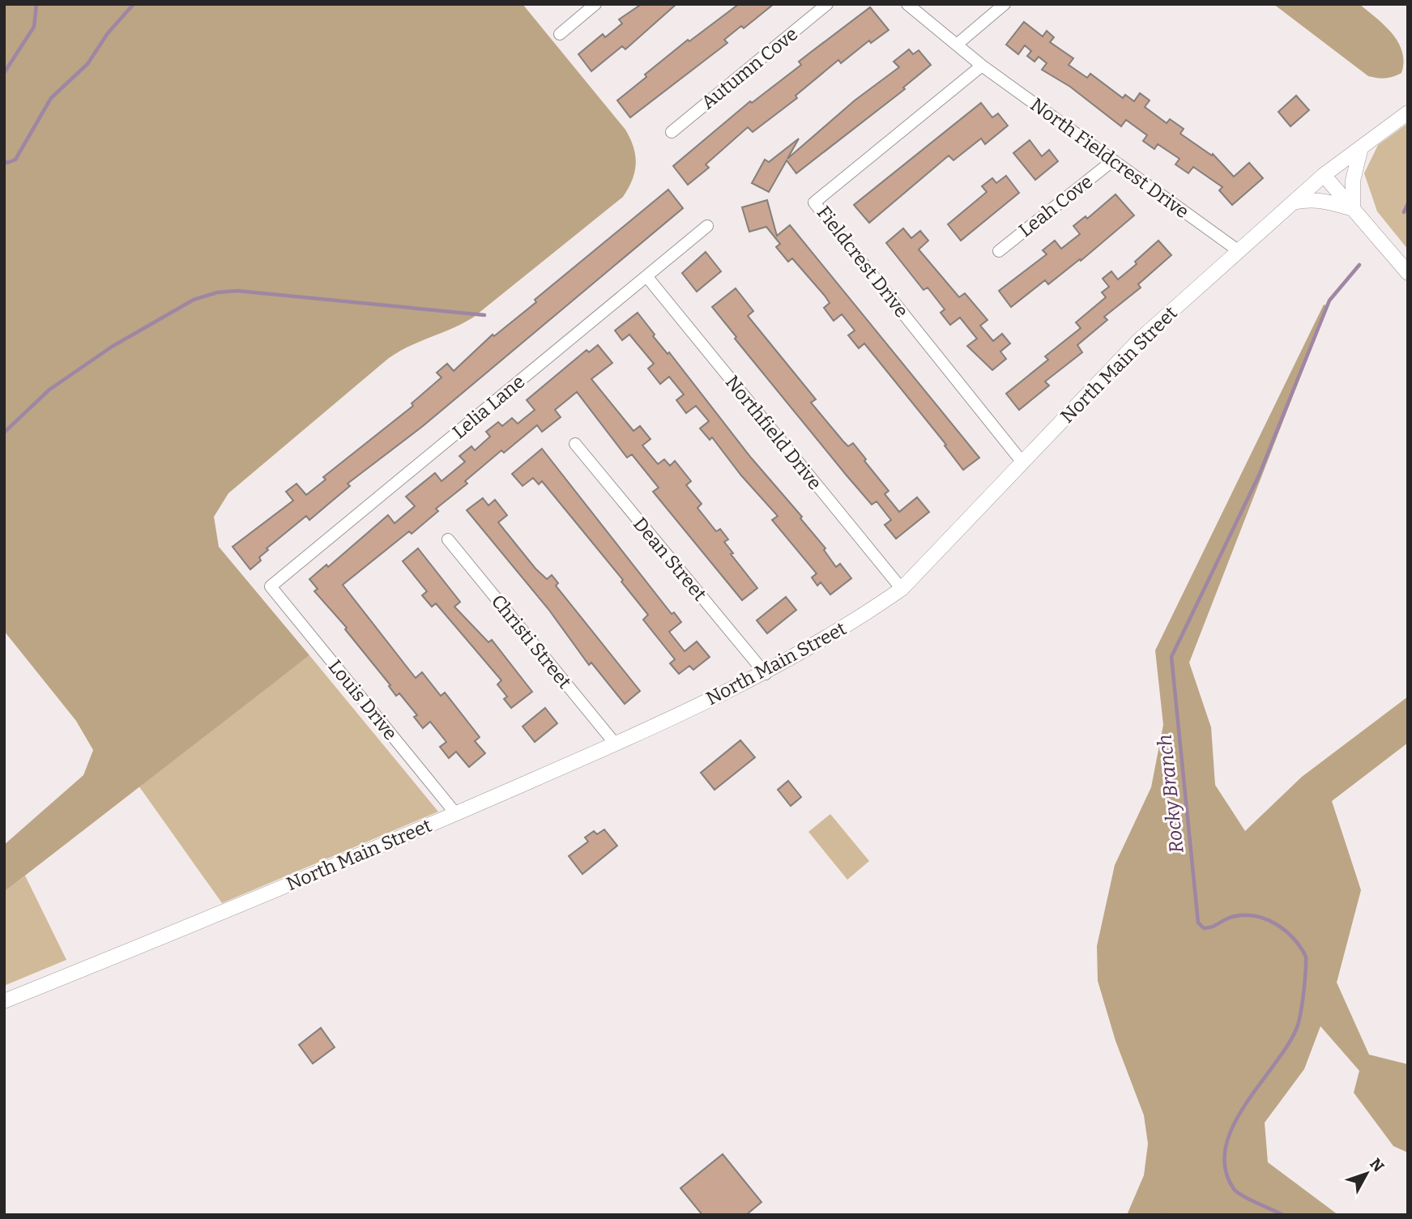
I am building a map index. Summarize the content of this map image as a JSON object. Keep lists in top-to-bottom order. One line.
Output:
{"streets":{"street":["Autumn Cove","North Fieldcrest Drive","Leah Cove","Fieldcrest Drive","North Main Street","Lelia Lane","Northfield Drive","Dean Street","Christi Street","Louis Drive"]},"crossings":[["North Fieldcrest Drive","Leah Cove"],["North Fieldcrest Drive","Fieldcrest Drive"],["North Fieldcrest Drive","North Main Street"],["Fieldcrest Drive","North Main Street"],["North Main Street","Northfield Drive"],["North Main Street","Dean Street"],["North Main Street","Christi Street"],["North Main Street","Louis Drive"],["Lelia Lane","Northfield Drive"],["Lelia Lane","Louis Drive"]],"water":["Rocky Branch"],"north":"top right"}
